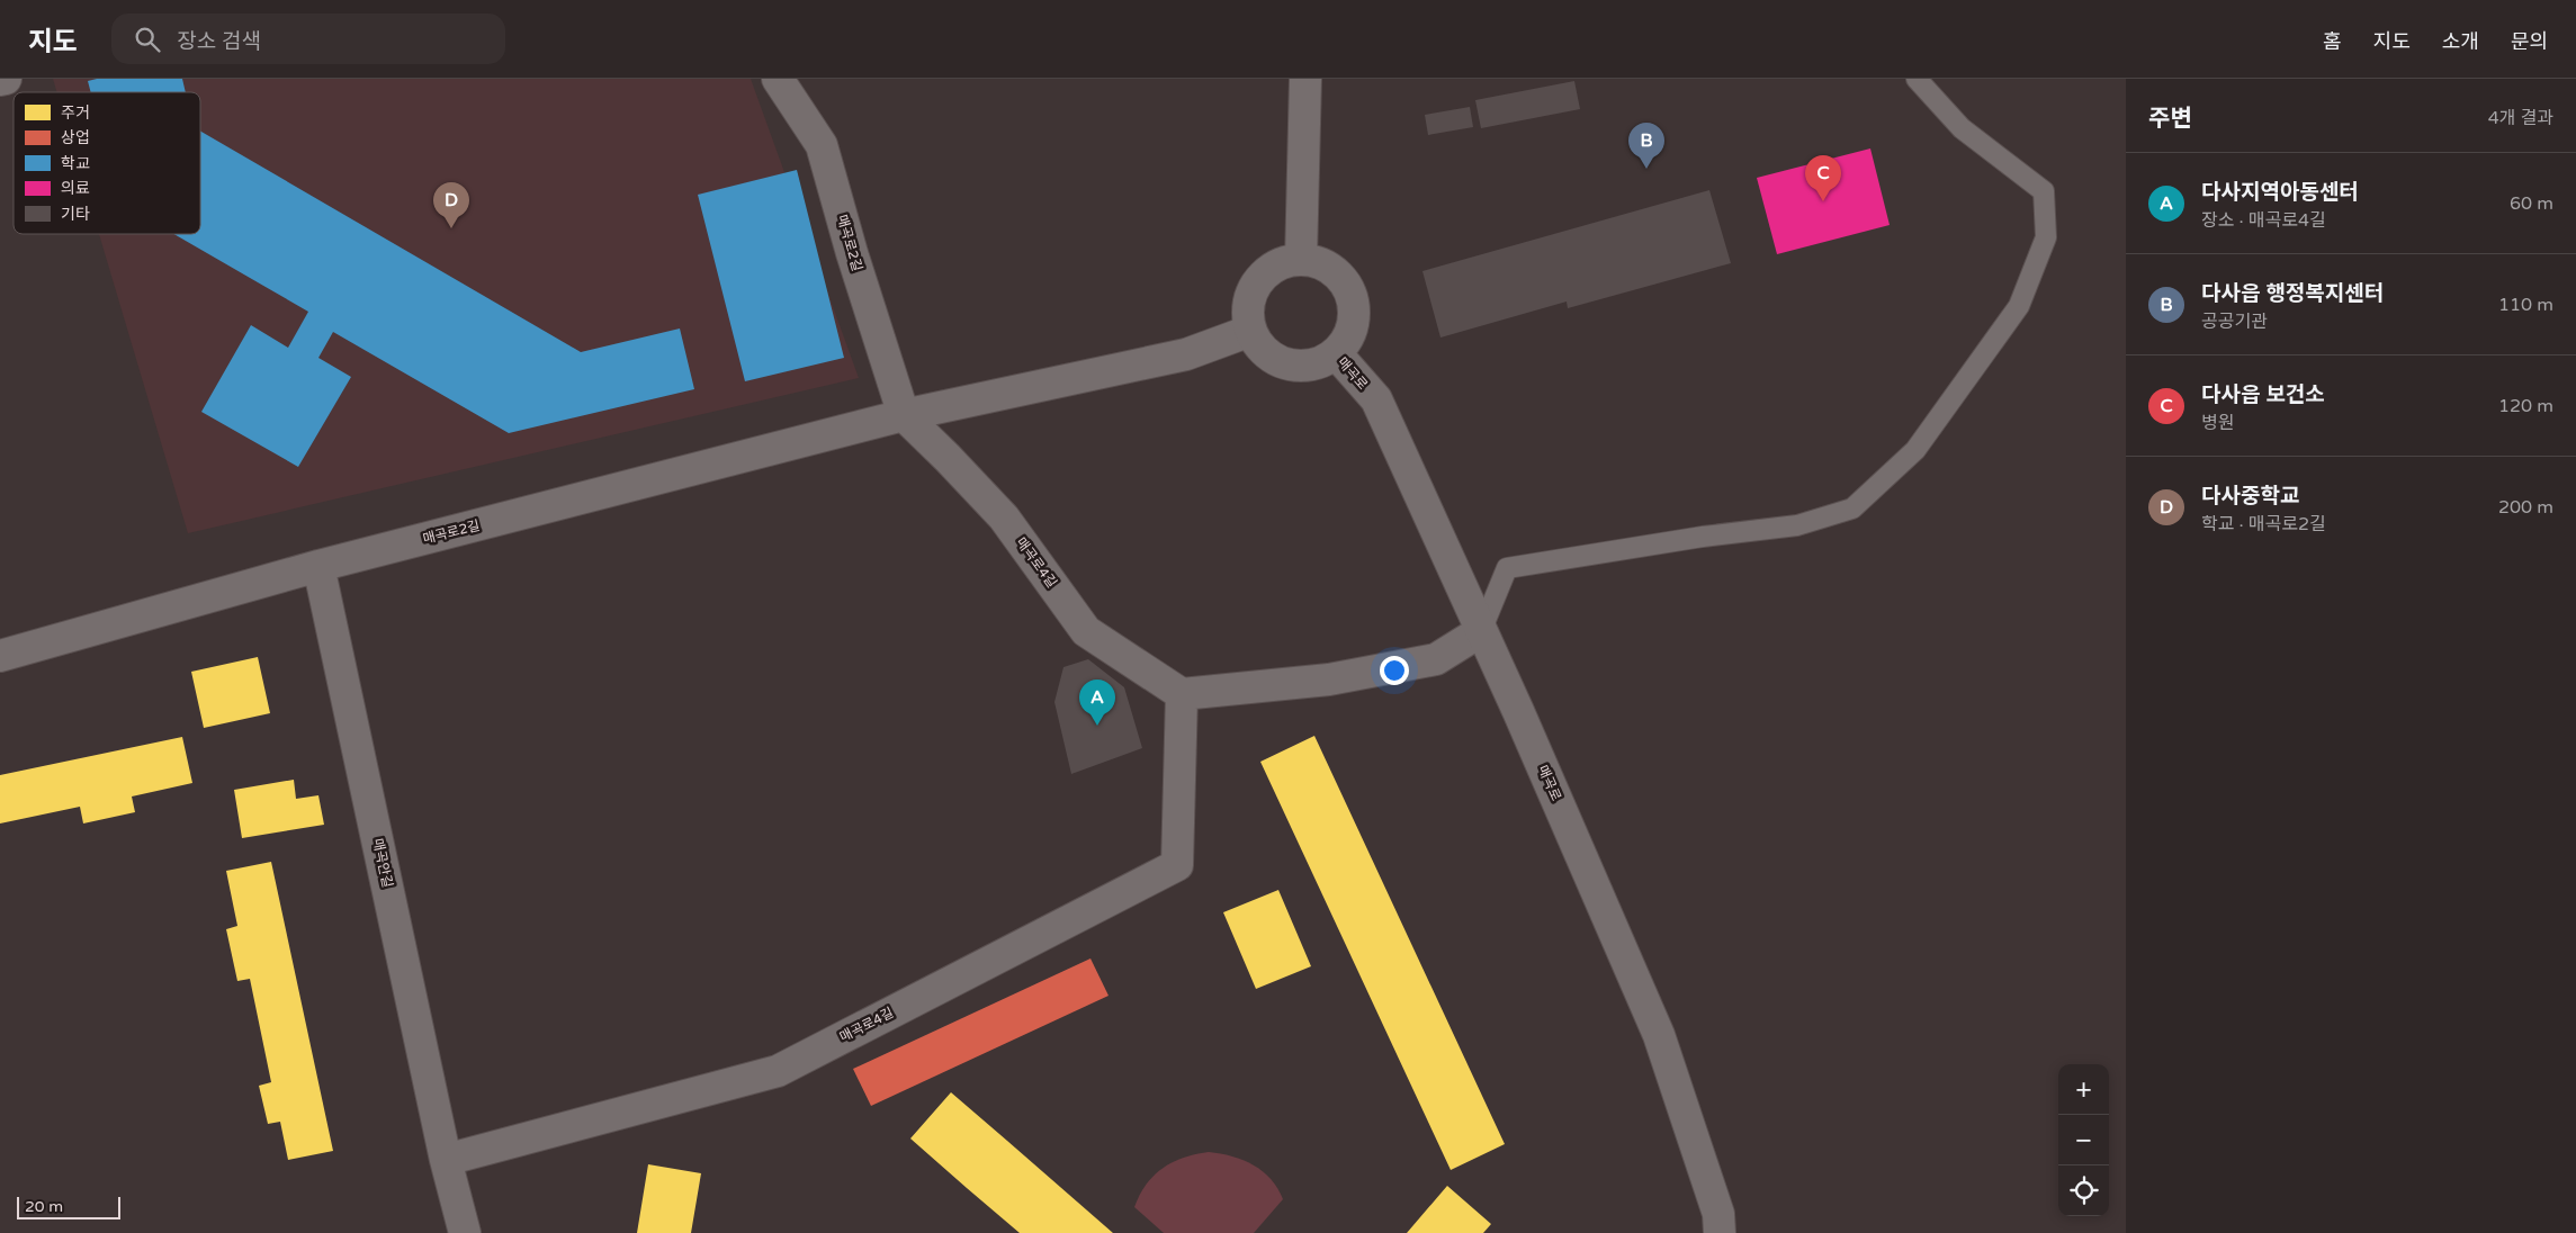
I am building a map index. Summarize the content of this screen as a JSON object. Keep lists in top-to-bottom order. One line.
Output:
{"streets":{"street":["매곡로2길","매곡로","매곡로4길","매곡안길"]},"crossings":[["매곡로2길","매곡로"],["매곡로2길","매곡로4길"],["매곡로2길","매곡안길"],["매곡로4길","매곡안길"]],"legend":["주거","상업","학교","의료","기타"],"scale_bar":"20 m","page":{"header":"지도","search":"장소 검색","nav":["홈","지도","소개","문의"],"heading":["주변","4개 결과"],"pins":["B","C","D","A"],"list":[{"mark":"A","name":"다사지역아동센터","note":"장소 · 매곡로4길","value":"60 m"},{"mark":"B","name":"다사읍 행정복지센터","note":"공공기관","value":"110 m"},{"mark":"C","name":"다사읍 보건소","note":"병원","value":"120 m"},{"mark":"D","name":"다사중학교","note":"학교 · 매곡로2길","value":"200 m"}],"map_buttons":["+","−"],"scale":"20 m"}}
